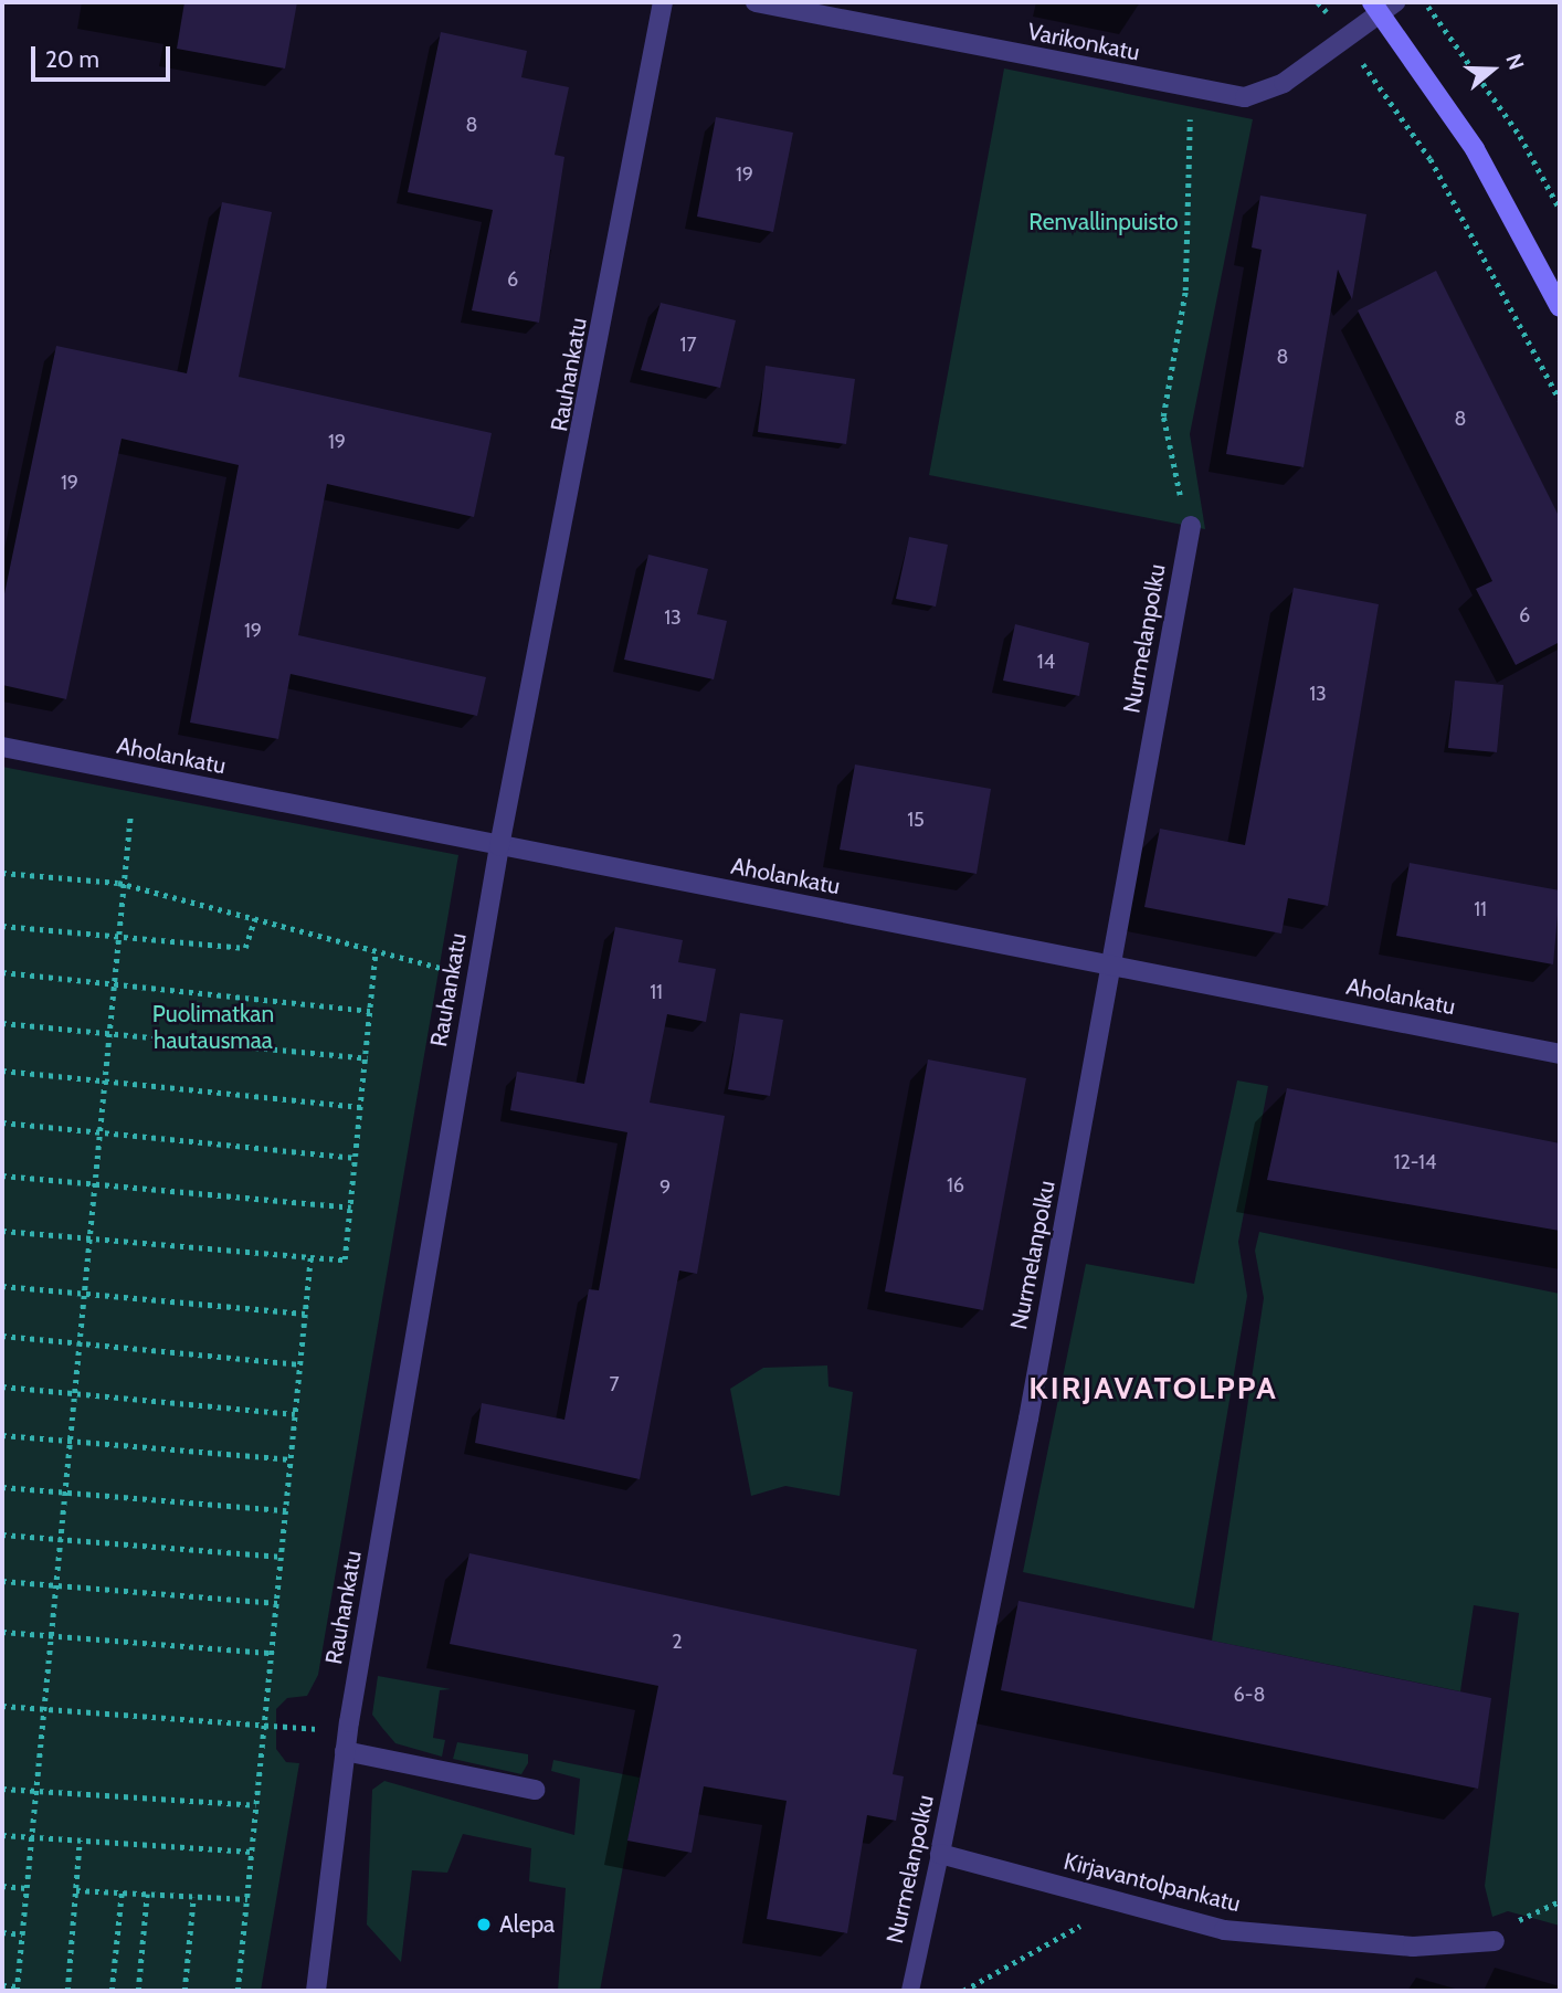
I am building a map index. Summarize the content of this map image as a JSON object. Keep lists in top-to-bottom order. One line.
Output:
{"streets":{"street":["Varikonkatu","Rauhankatu","Nurmelanpolku","Aholankatu","Kirjavantolpankatu"]},"crossings":[["Rauhankatu","Aholankatu"],["Nurmelanpolku","Aholankatu"],["Nurmelanpolku","Kirjavantolpankatu"]],"districts":["KIRJAVATOLPPA"],"parks":["Renvallinpuisto","Puolimatkan hautausmaa"],"places":["Alepa"],"house_numbers":["8","19","6","17","8","8","19","19","6","13","19","14","13","15","11","11","12-14","16","9","7","2","6-8"],"scale_bar":"20 m","north":"right"}
